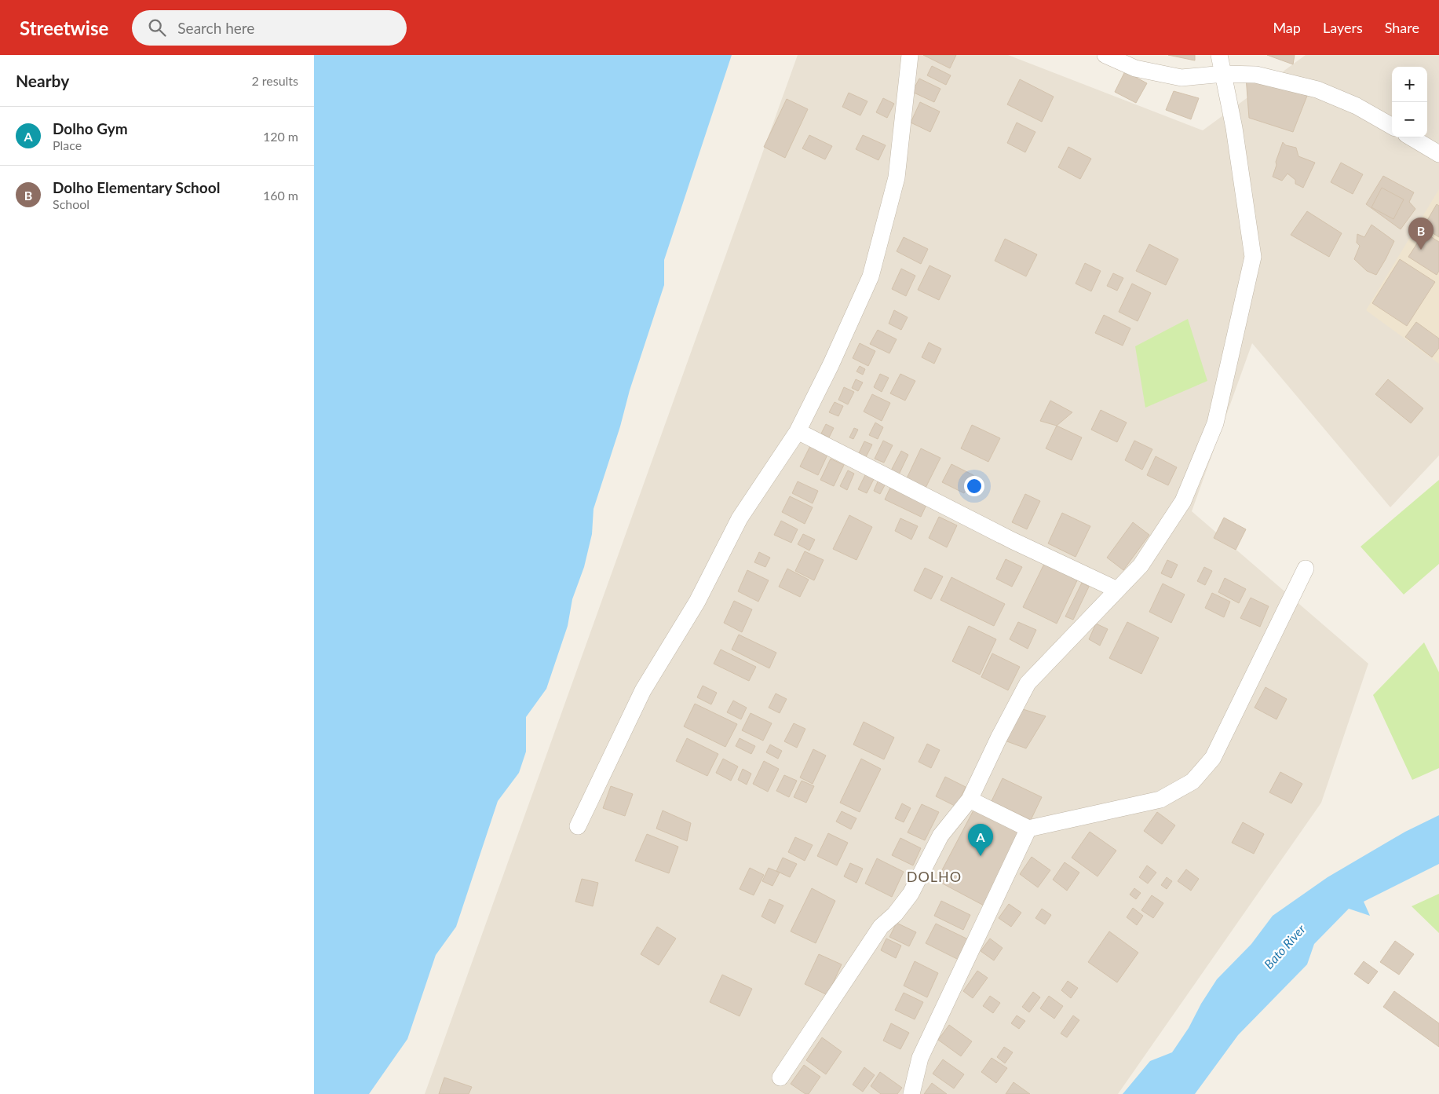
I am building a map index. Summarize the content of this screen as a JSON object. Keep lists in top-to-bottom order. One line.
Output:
{"districts":["DOLHO"],"water":["Bato River"],"page":{"header":"Streetwise","search":"Search here","nav":["Map","Layers","Share"],"heading":["Nearby","2 results"],"map_buttons":["+","−"],"list":[{"mark":"A","name":"Dolho Gym","note":"Place","value":"120 m"},{"mark":"B","name":"Dolho Elementary School","note":"School","value":"160 m"}],"pins":["B","A"]}}
